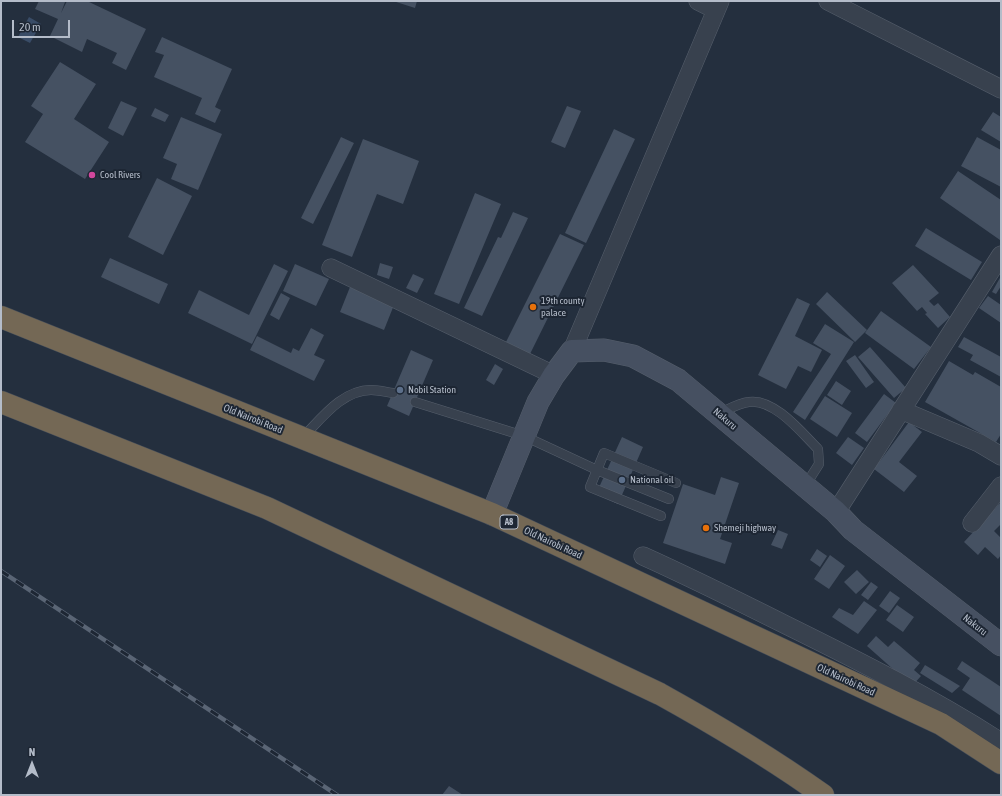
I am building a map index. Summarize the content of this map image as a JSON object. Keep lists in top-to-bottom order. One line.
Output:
{"streets":{"highway":["Old Nairobi Road","A8"],"main road":["Nakuru"]},"places":["Cool Rivers","19th county palace","Nobil Station","National oil","Shemeji highway"],"scale_bar":"20 m","north":"top"}
